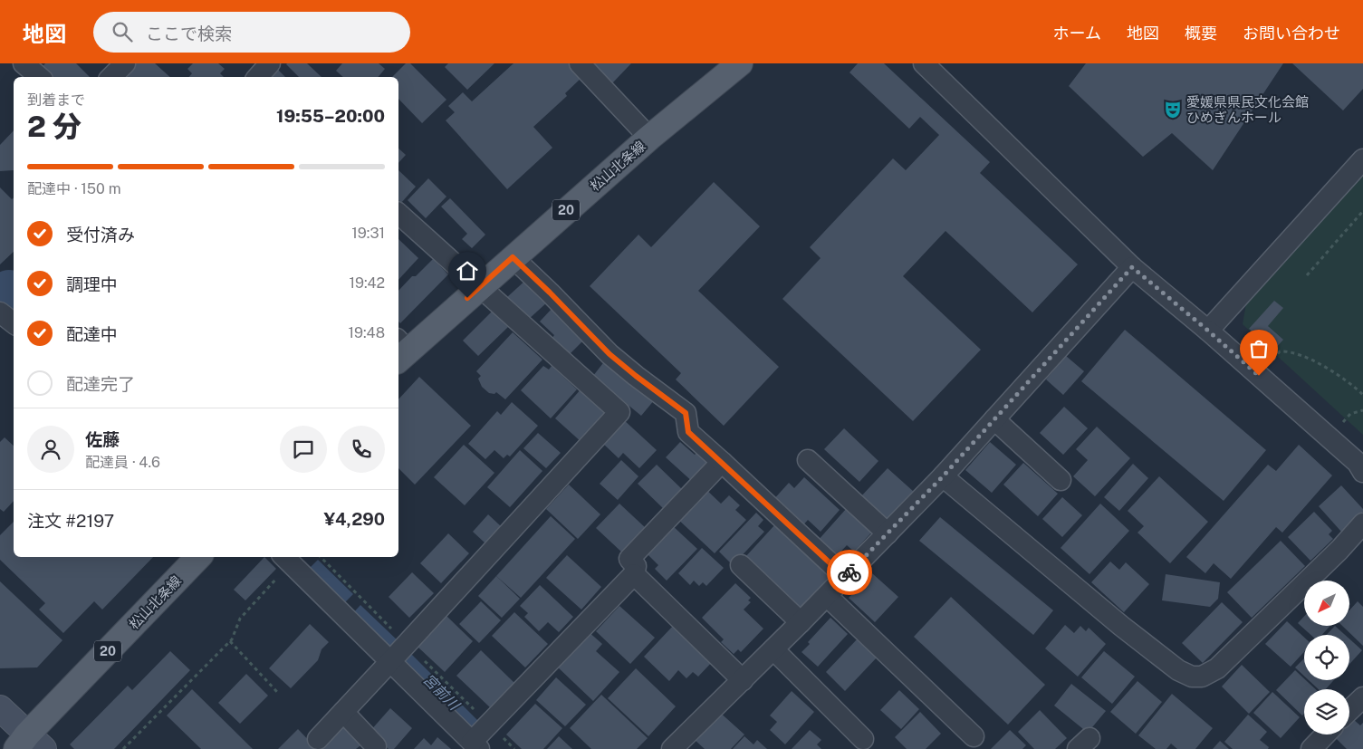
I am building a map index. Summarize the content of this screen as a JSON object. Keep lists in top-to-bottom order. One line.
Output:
{"streets":{"main road":["松山北条線","20"]},"water":["宮前川"],"places":{"theatre":["愛媛県県民文化会館 ひめぎんホール"]},"north":"bottom left","page":{"header":"地図","search":"ここで検索","nav":["ホーム","地図","概要","お問い合わせ"],"heading":["2 分","到着まで","19:55–20:00"],"panel":["佐藤","配達員 · 4.6","注文 #2197","¥4,290"],"bar":"配達中 · 150 m","list":[["受付済み","19:31"],["調理中","19:42"],["配達中","19:48"],"配達完了"]}}
